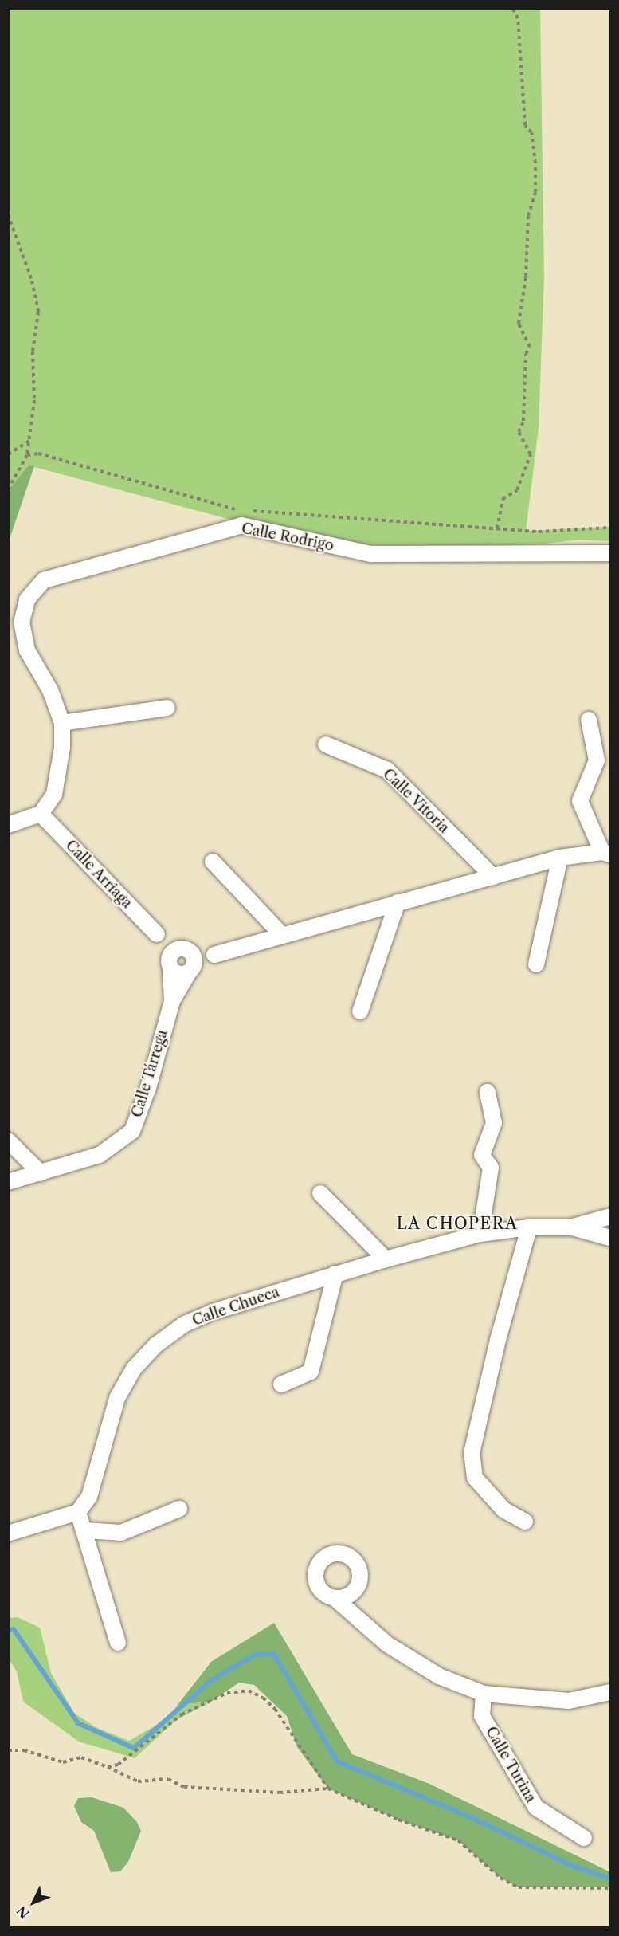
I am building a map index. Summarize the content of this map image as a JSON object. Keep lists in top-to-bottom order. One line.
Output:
{"streets":{"street":["Calle Rodrigo","Calle Vitoria","Calle Arriaga","Calle Tárrega","Calle Chueca","Calle Turina"]},"crossings":[["Calle Rodrigo","Calle Arriaga"],["Calle Arriaga","Calle Tárrega"]],"districts":["LA CHOPERA"],"north":"bottom left"}
